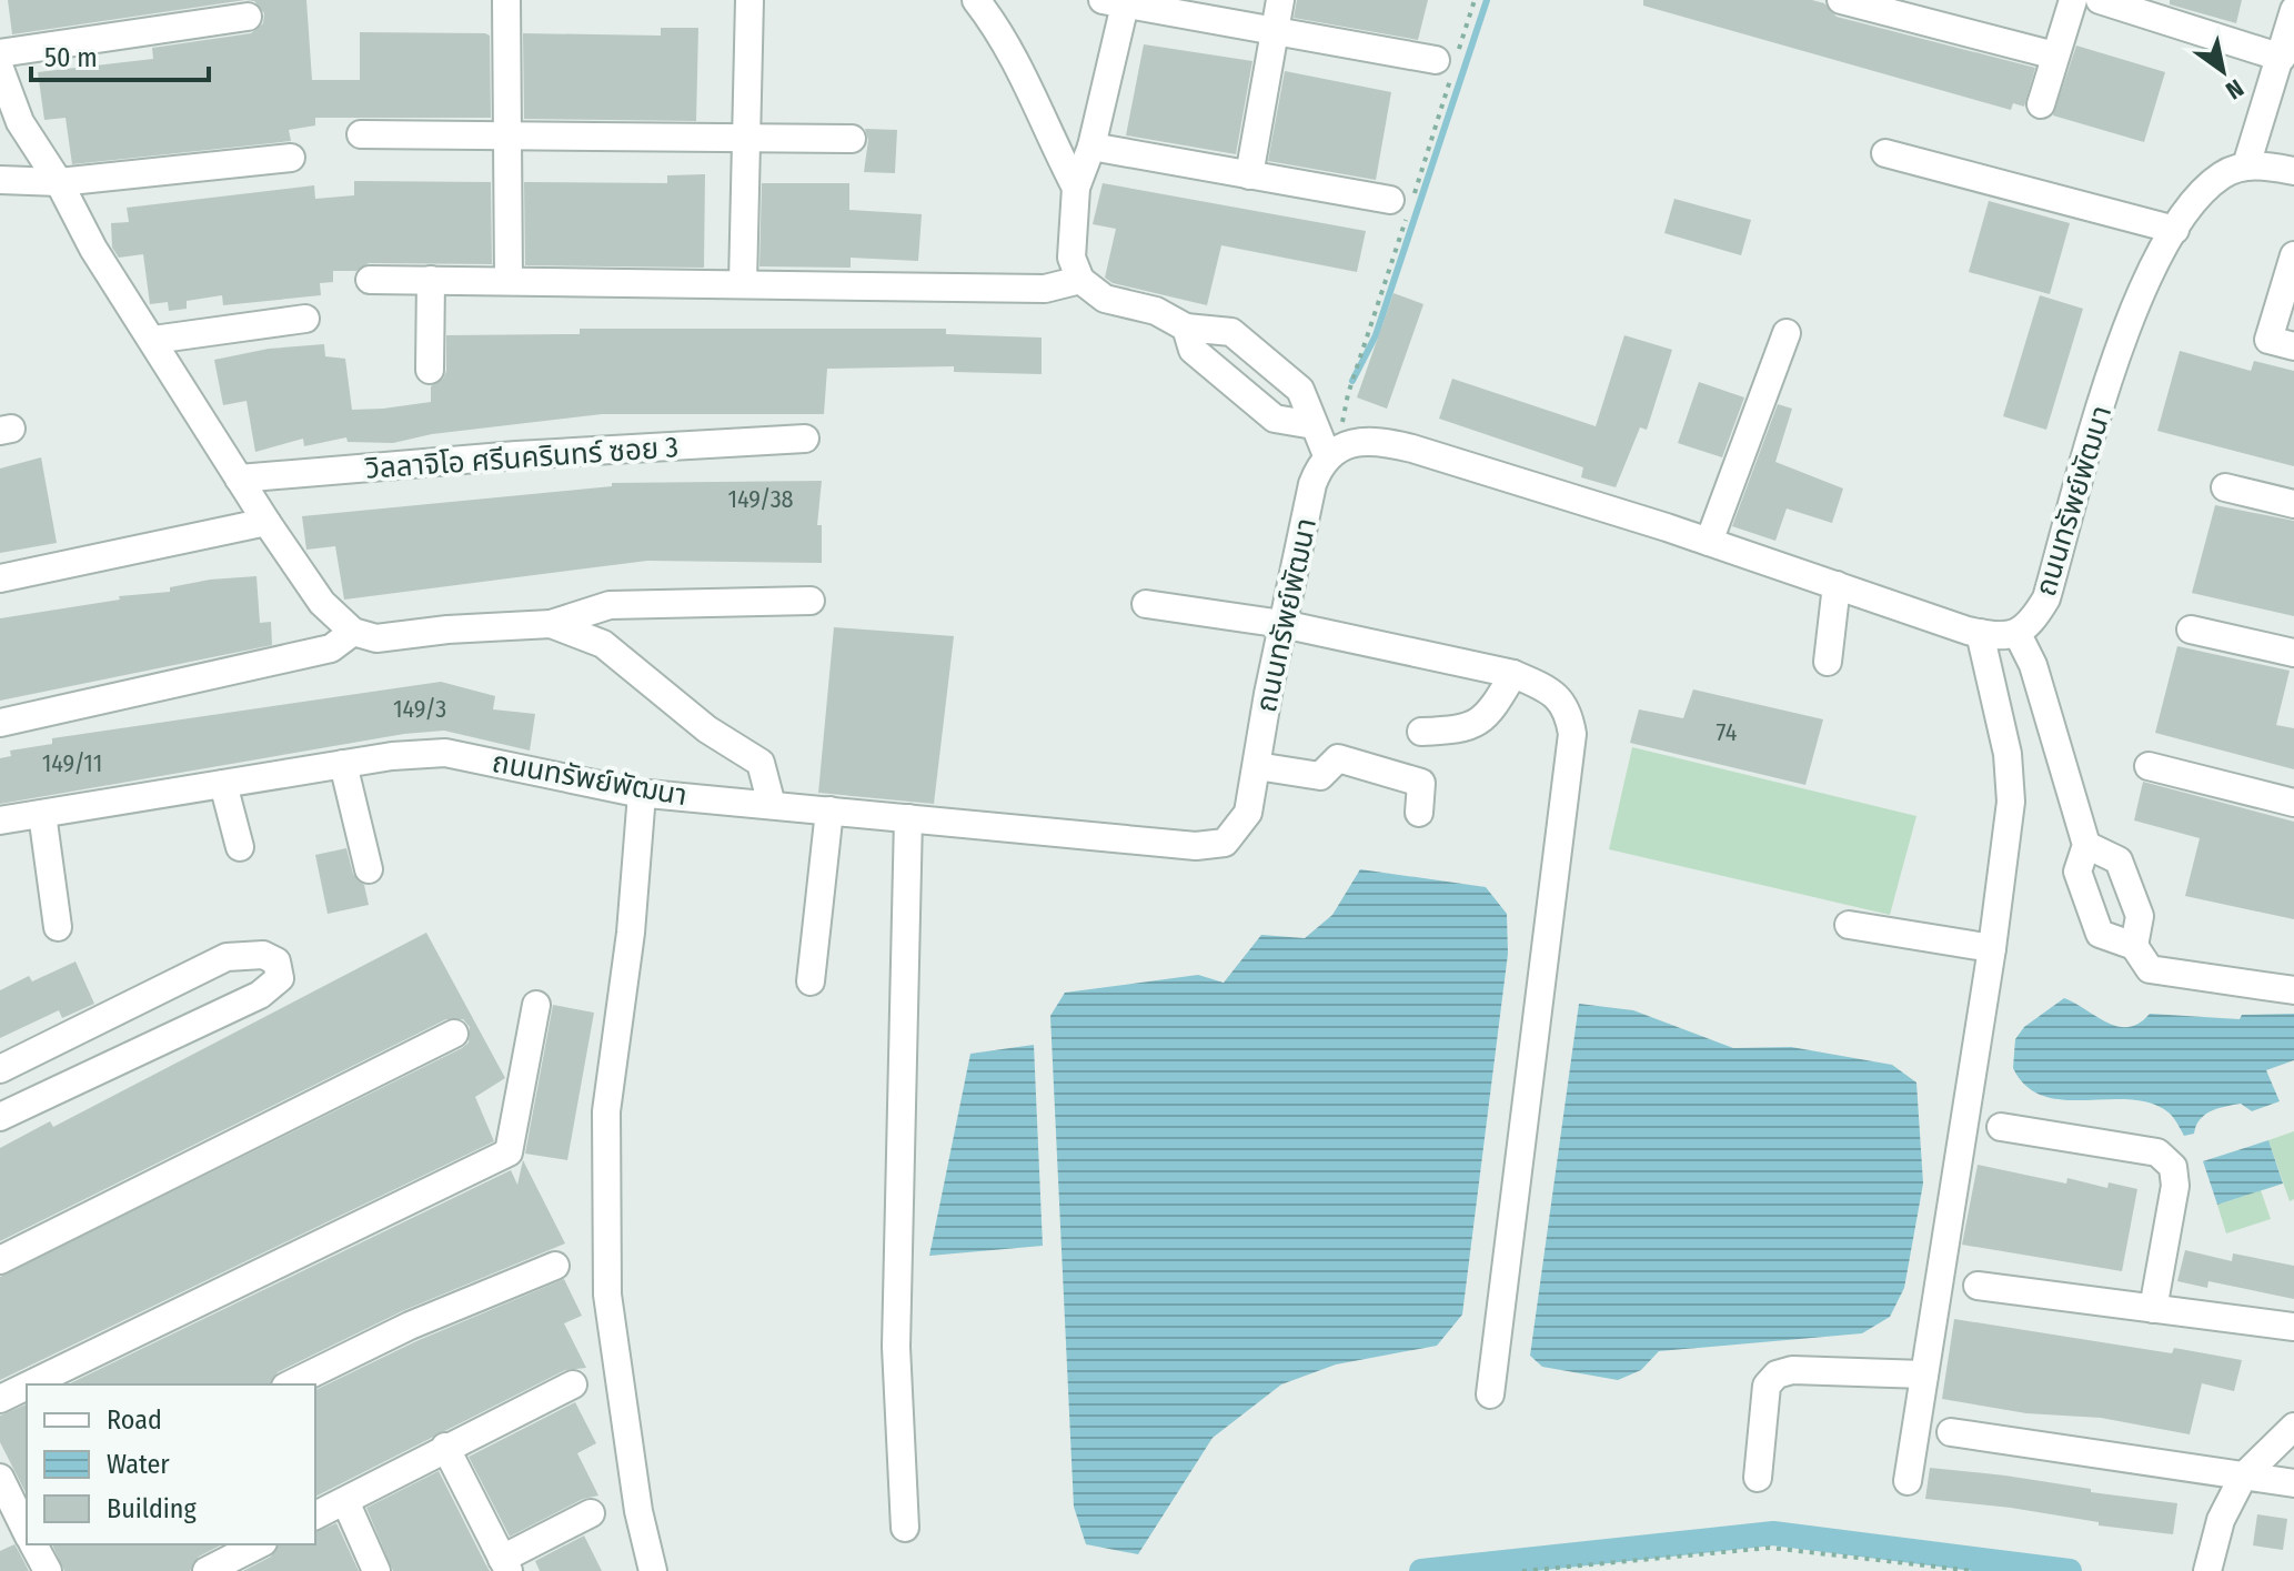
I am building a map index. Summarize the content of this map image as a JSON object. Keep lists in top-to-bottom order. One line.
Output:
{"streets":{"street":["วิลลาจิโอ ศรีนครินทร์ ซอย 3","ถนนทรัพย์พัฒนา"]},"house_numbers":["149/38","149/3","74","149/11"],"legend":["Road","Water","Building"],"scale_bar":"50 m","north":"bottom right"}
